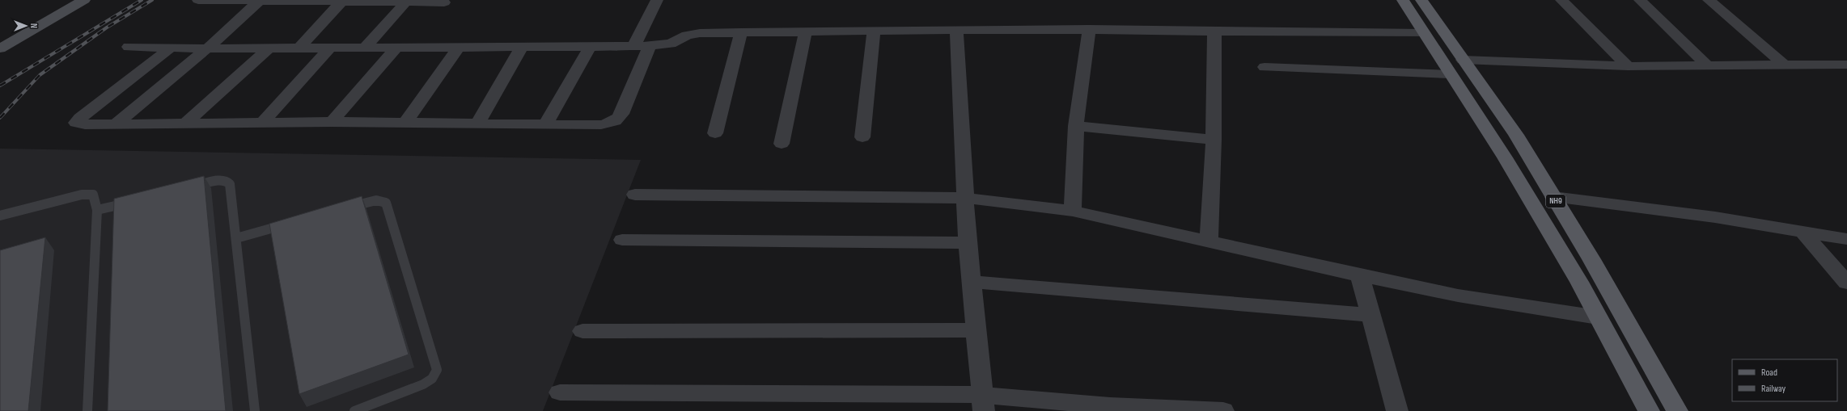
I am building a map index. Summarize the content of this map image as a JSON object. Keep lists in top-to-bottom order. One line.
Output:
{"streets":{"main road":["NH9"]},"legend":["Road","Railway"],"north":"right"}
